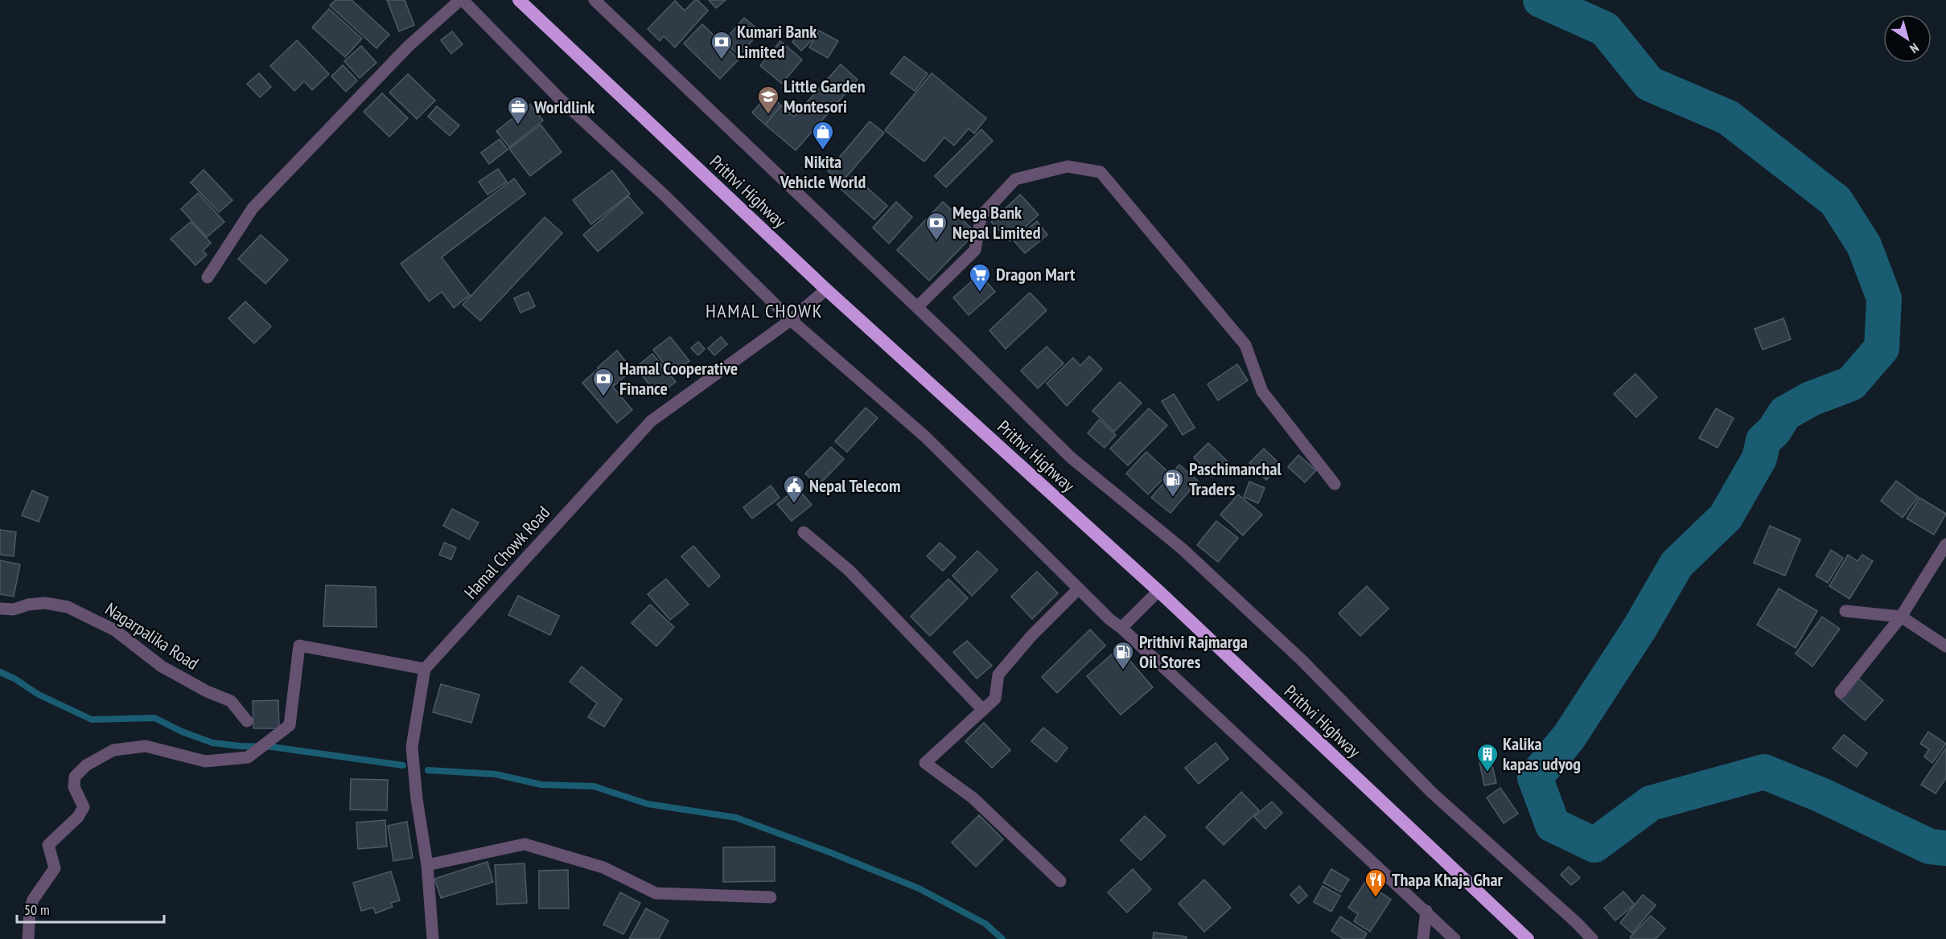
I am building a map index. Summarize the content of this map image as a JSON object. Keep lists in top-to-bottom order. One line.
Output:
{"streets":{"highway":["Prithvi Highway"],"street":["Hamal Chowk Road","Nagarpalika Road"]},"crossings":[["Prithvi Highway","Hamal Chowk Road"]],"districts":["HAMAL CHOWK"],"places":{"bank":["Kumari Bank Limited","Mega Bank Nepal Limited","Hamal Cooperative Finance"],"school or university":["Little Garden Montesori"],"office":["Worldlink"],"shop":["Nikita Vehicle World"],"supermarket":["Dragon Mart"],"fuel station":["Paschimanchal Traders","Prithivi Rajmarga Oil Stores"],"public building":["Nepal Telecom"],"building":["Kalika kapas udyog"],"restaurant":["Thapa Khaja Ghar"]},"scale_bar":"50 m","north":"bottom right"}
